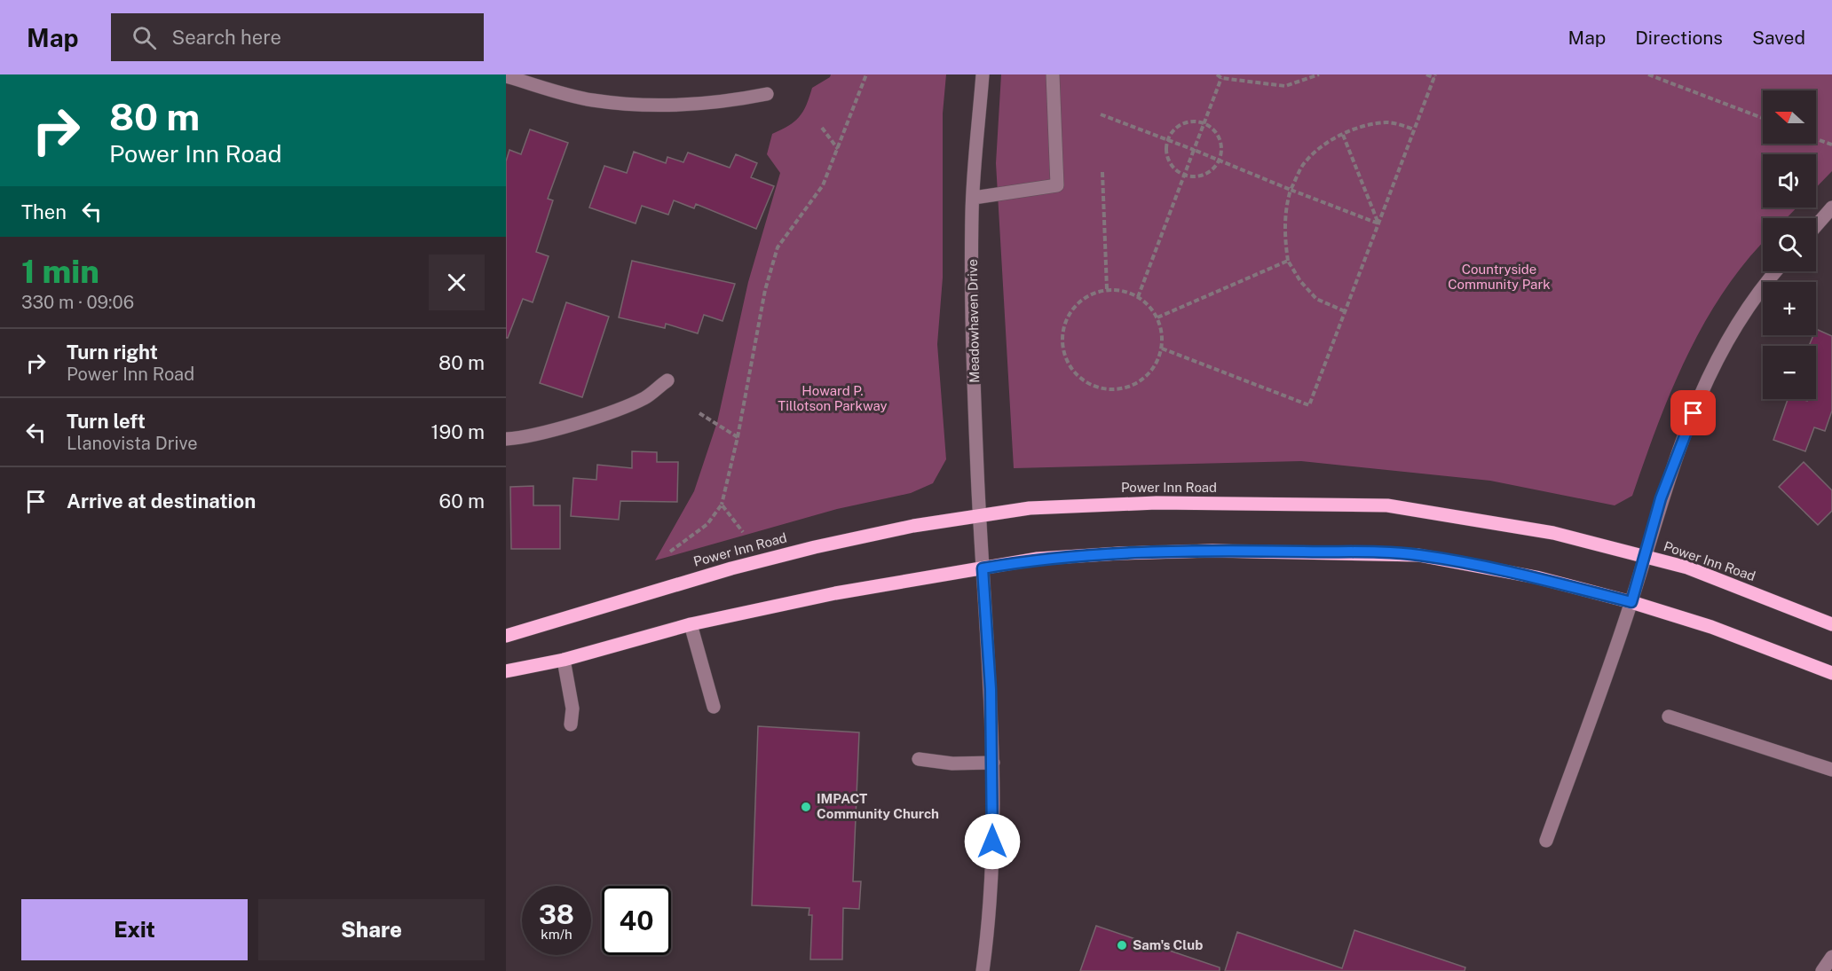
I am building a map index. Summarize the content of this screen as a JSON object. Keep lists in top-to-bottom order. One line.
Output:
{"streets":{"main road":["Power Inn Road"],"street":["Meadowhaven Drive"]},"crossings":[["Meadowhaven Drive","Power Inn Road"]],"parks":["Countryside Community Park","Howard P. Tillotson Parkway"],"places":["IMPACT Community Church","Sam's Club"],"north":"left","page":{"header":"Map","search":"Search here","nav":["Map","Directions","Saved"],"turn":["80 m","Power Inn Road"],"map_buttons":["+","−"],"then":"Then","heading":["1 min","330 m · 09:06"],"list":[{"name":"Turn right","note":"Power Inn Road","value":"80 m"},{"name":"Turn left","note":"Llanovista Drive","value":"190 m"},{"name":"Arrive at destination","value":"60 m"}],"speed":"38 km/h","limit":"40","buttons":["Exit","Share"]}}
